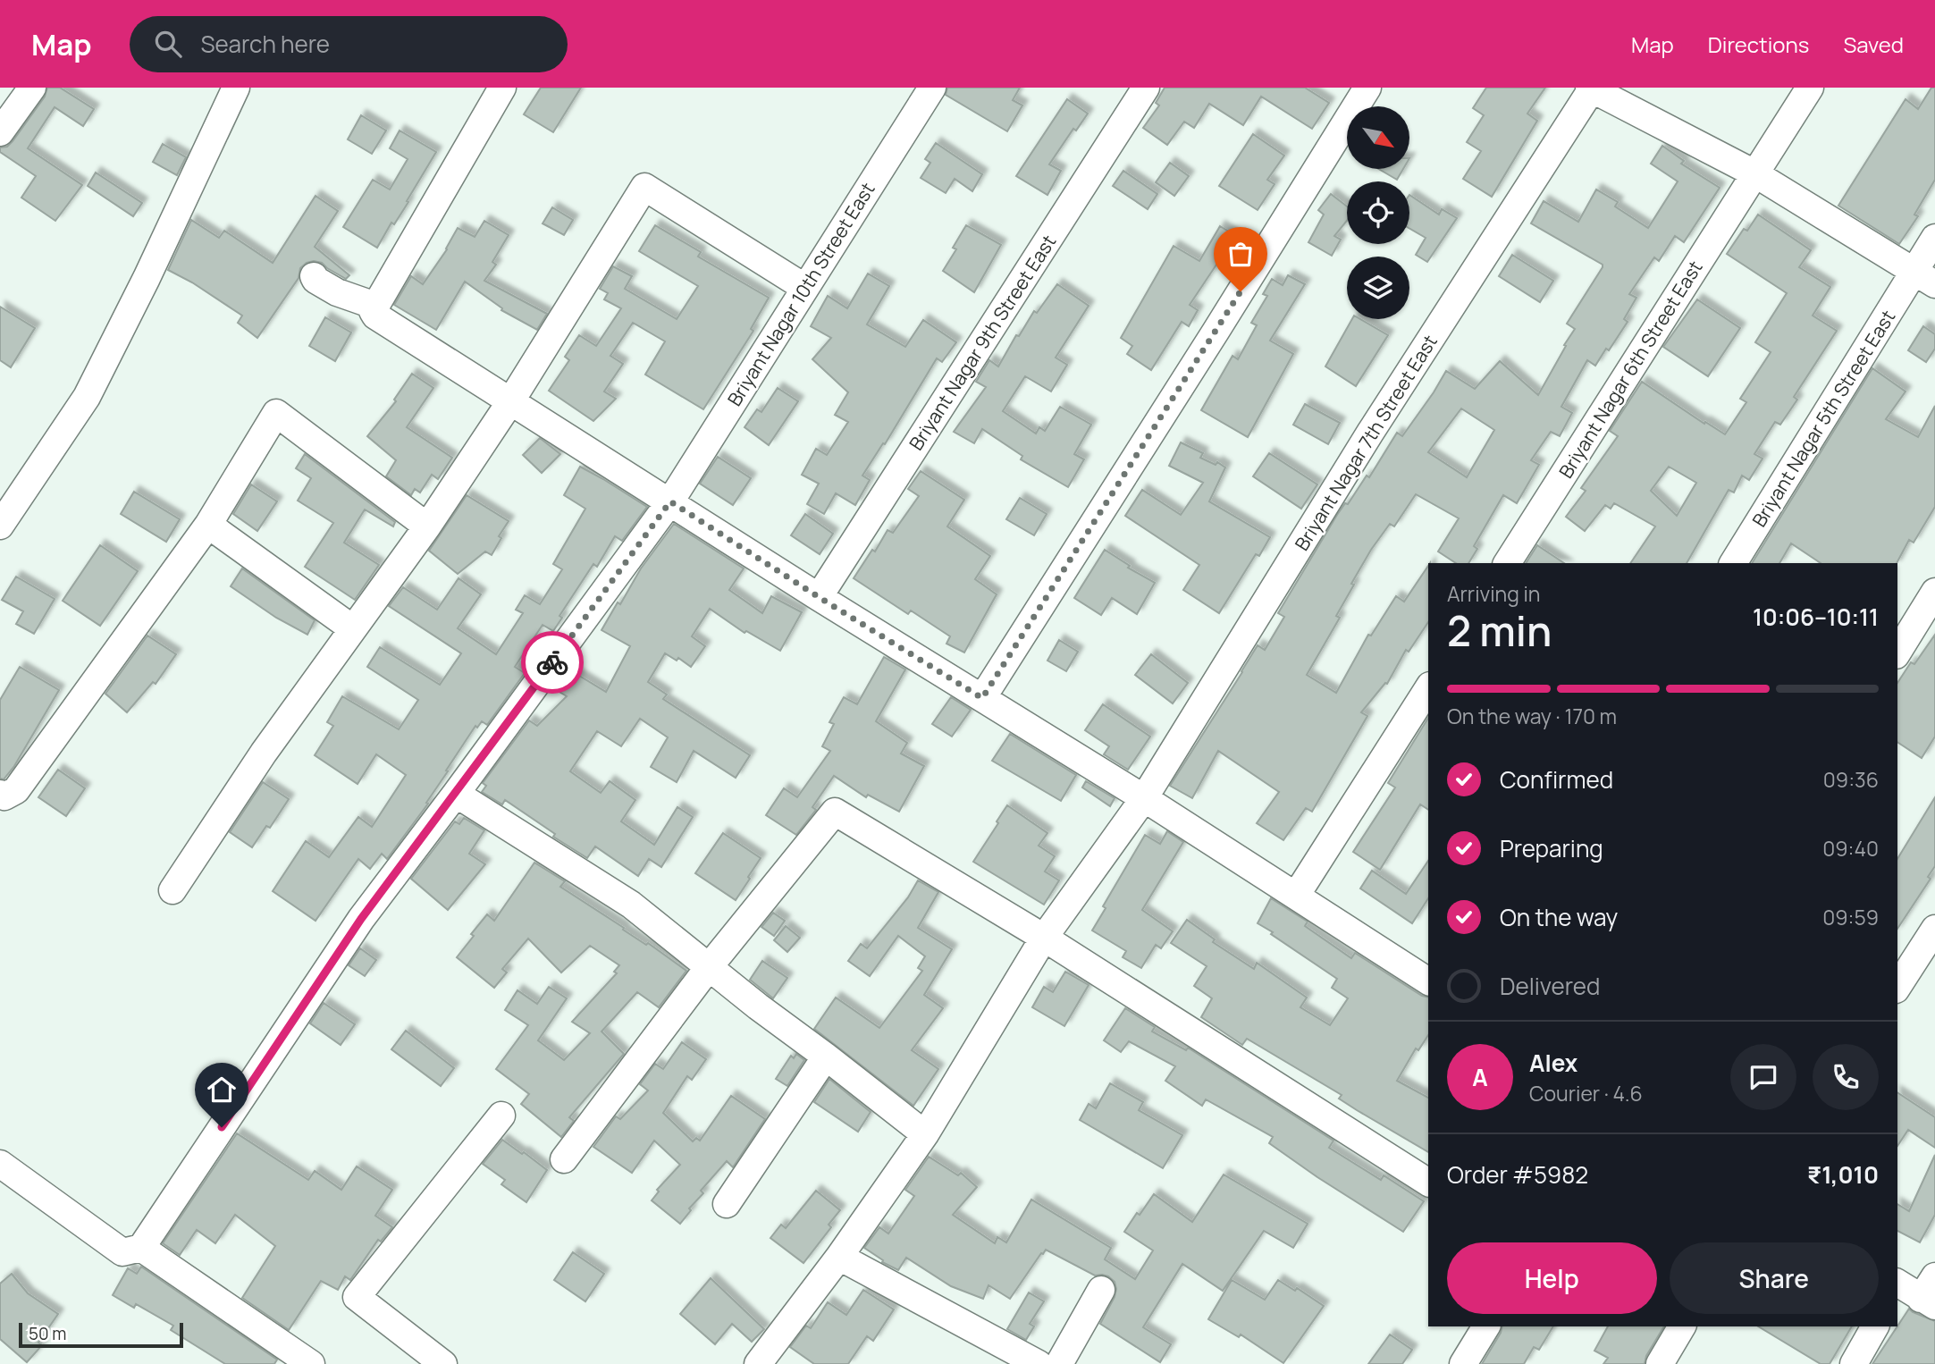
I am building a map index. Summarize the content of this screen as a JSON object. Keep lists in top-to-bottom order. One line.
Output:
{"streets":{"street":["Briyant Nagar 10th Street East","Briyant Nagar 9th Street East","Briyant Nagar 6th Street East","Briyant Nagar 5th Street East","Briyant Nagar 7th Street East"]},"scale_bar":"50 m","north":"bottom right","page":{"header":"Map","search":"Search here","nav":["Map","Directions","Saved"],"heading":["2 min","Arriving in","10:06–10:11"],"panel":["Alex","Courier · 4.6","Order #5982","₹1,010"],"bar":"On the way · 170 m","list":[["Confirmed","09:36"],["Preparing","09:40"],["On the way","09:59"],"Delivered"],"round":"A","buttons":["Help","Share"],"scale":"50 m"}}
